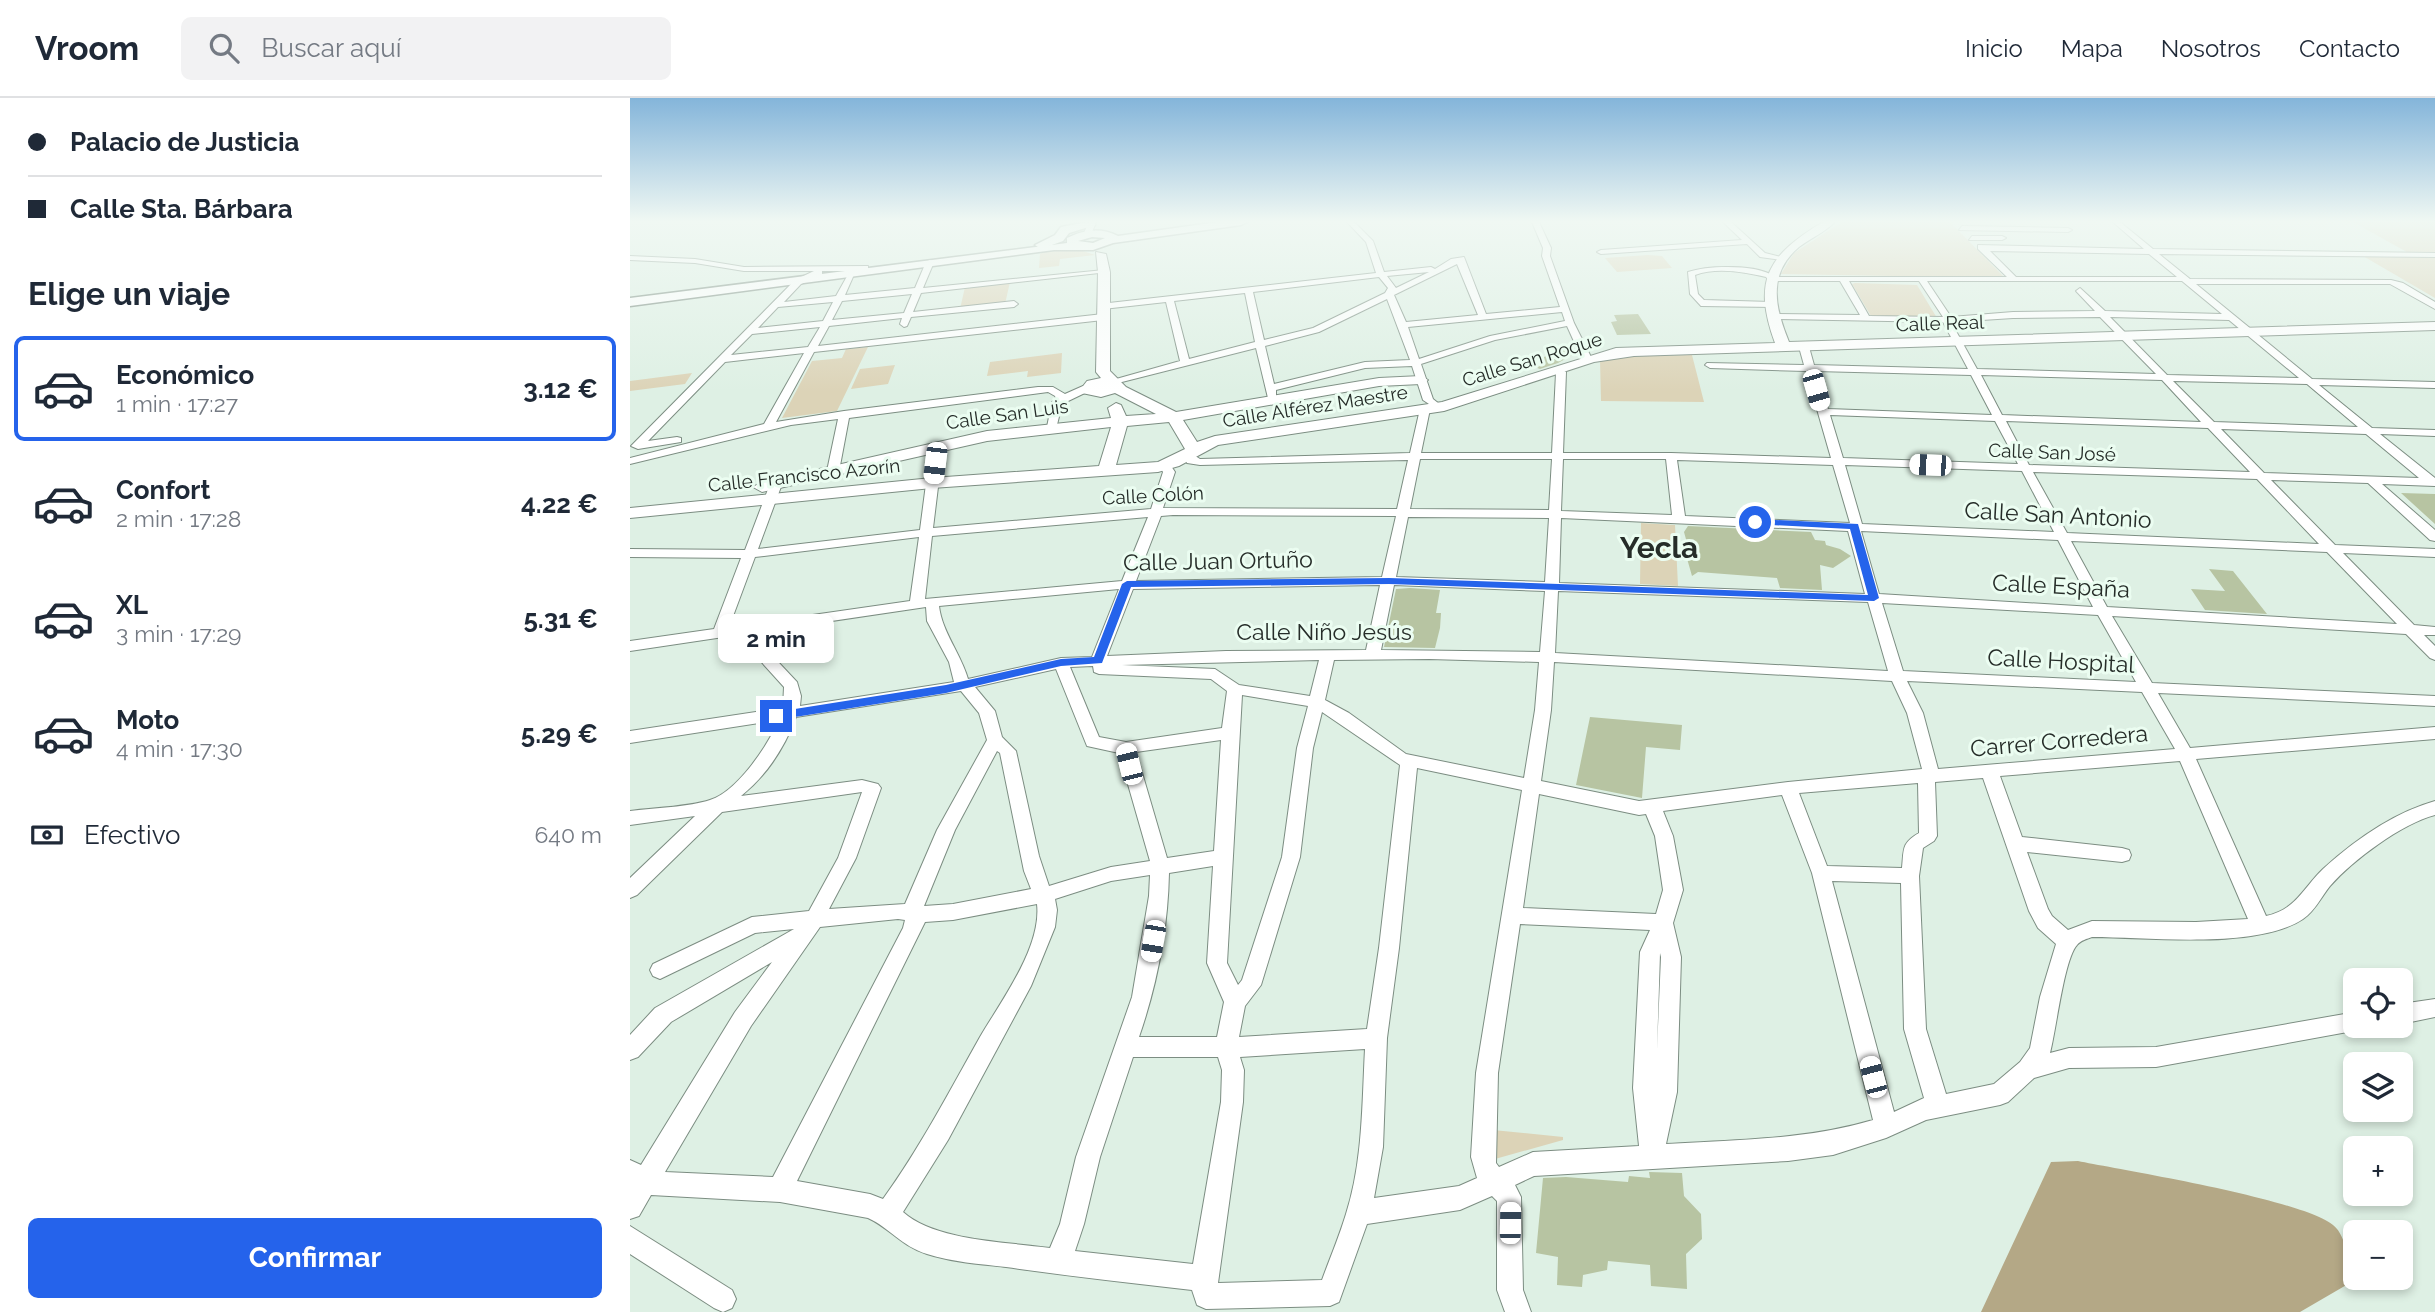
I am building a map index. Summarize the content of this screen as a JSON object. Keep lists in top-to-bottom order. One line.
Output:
{"streets":{"main road":["Calle Real","Calle San Roque","Calle Alférez Maestre","Calle San Luis","Calle Francisco Azorín"],"street":["Calle San José","Calle Colón","Calle San Antonio","Calle Juan Ortuño","Calle España","Calle Niño Jesús","Calle Hospital","Carrer Corredera"]},"crossings":[["Calle Real","Calle San Roque"],["Calle San Roque","Calle Alférez Maestre"],["Calle Alférez Maestre","Calle San José"],["Calle Alférez Maestre","Calle Francisco Azorín"],["Calle San Luis","Calle Francisco Azorín"],["Calle San José","Calle Francisco Azorín"],["Calle Colón","Calle San Antonio"],["Calle Juan Ortuño","Calle España"],["Calle Niño Jesús","Calle Hospital"]],"districts":["Yecla"],"page":{"header":"Vroom","search":"Buscar aquí","nav":["Inicio","Mapa","Nosotros","Contacto"],"banner":["Palacio de Justicia","Calle Sta. Bárbara"],"heading":"Elige un viaje","list":[{"name":"Económico","note":"1 min · 17:27","value":"3.12 €"},{"name":"Confort","note":"2 min · 17:28","value":"4.22 €"},{"name":"XL","note":"3 min · 17:29","value":"5.31 €"},{"name":"Moto","note":"4 min · 17:30","value":"5.29 €"}],"bubble":"2 min","pay":["Efectivo","640 m"],"map_buttons":["+","−"],"buttons":"Confirmar"}}
